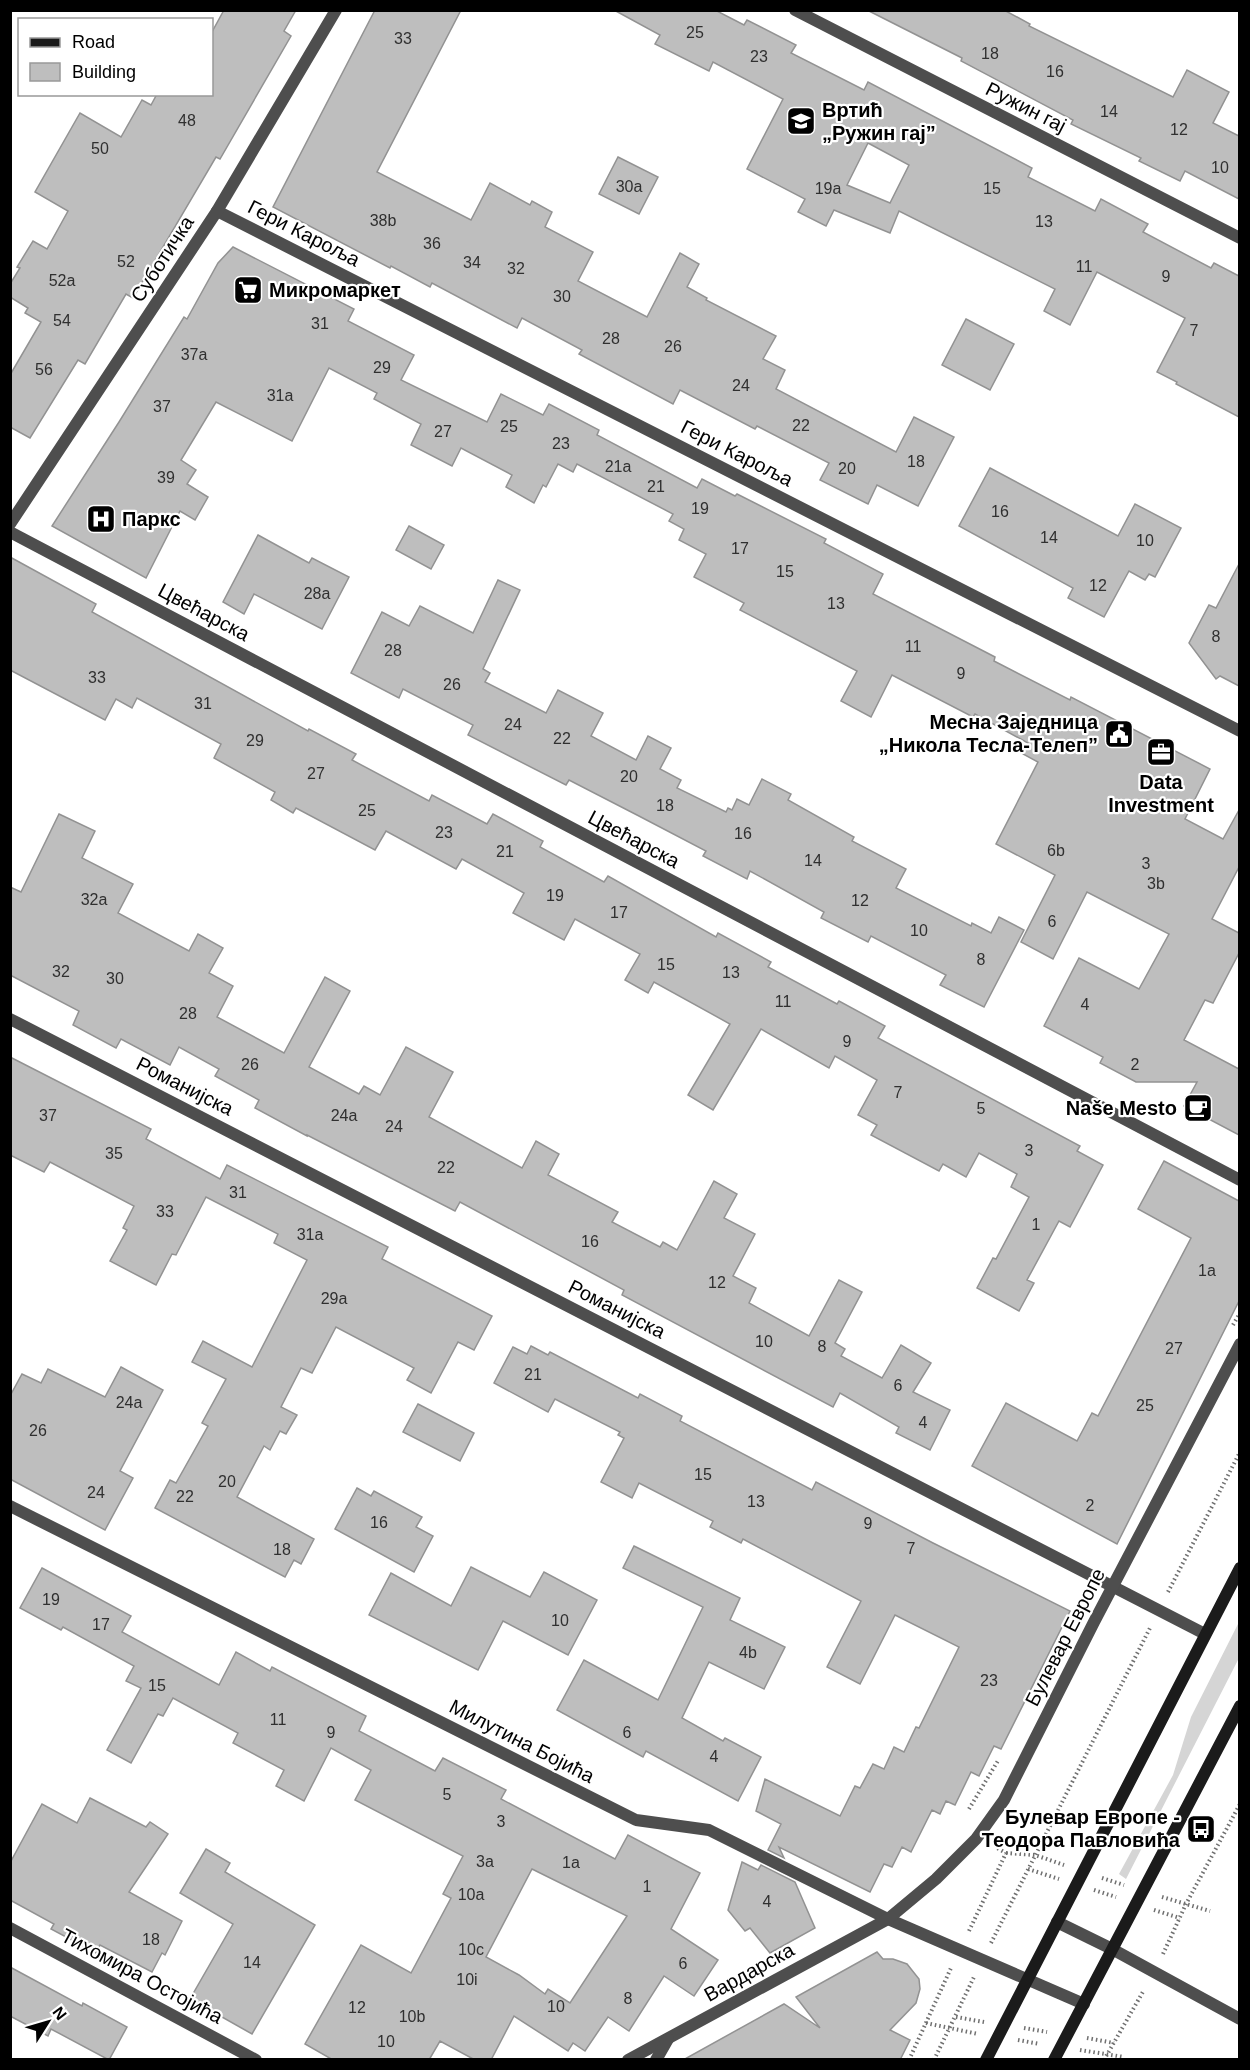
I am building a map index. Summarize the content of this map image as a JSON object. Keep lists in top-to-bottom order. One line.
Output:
{"streets":{"street":["Ружин гај","Гери Кароља","Суботичка","Цвећарска","Романијска","Булевар Европе","Милутина Бојића","Вардарска","Тихомира Остојића"]},"crossings":[["Гери Кароља","Суботичка"],["Романијска","Булевар Европе"],["Булевар Европе","Милутина Бојића"],["Булевар Европе","Вардарска"],["Милутина Бојића","Вардарска"]],"places":{"school or university":["Вртић „Ружин гај”"],"supermarket":["Микромаркет"],"hospital":["Паркс"],"public building":["Месна Заједница „Никола Тесла-Телеп”"],"office":["Data Investment"],"cafe":["Naše Mesto"],"bus stop":["Булевар Европе - Теодора Павловића"]},"house_numbers":["25","33","18","23","16","14","48","12","50","10","30a","19a","15","38b","13","36","52","34","11","32","9","52a","30","54","31","7","28","26","37a","29","56","24","31a","37","22","25","27","23","18","21a","20","39","21","19","16","14","10","17","15","12","28a","13","8","11","28","9","33","26","31","24","22","29","27","20","18","25","23","16","6b","21","14","3","3b","19","32a","12","17","6","10","8","15","32","13","30","11","4","28","9","26","2","7","5","37","24a","24","3","35","22","31","33","1","31a","16","1a","12","29a","10","8","27","21","6","24a","25","4","26","15","20","24","22","13","2","16","9","7","18","19","10","17","4b","23","15","11","9","6","4","5","3","3a","1a","1","10a","4","18","10c","14","6","10i","8","10","12","10b","10"],"legend":["Road","Building"],"north":"top right"}
